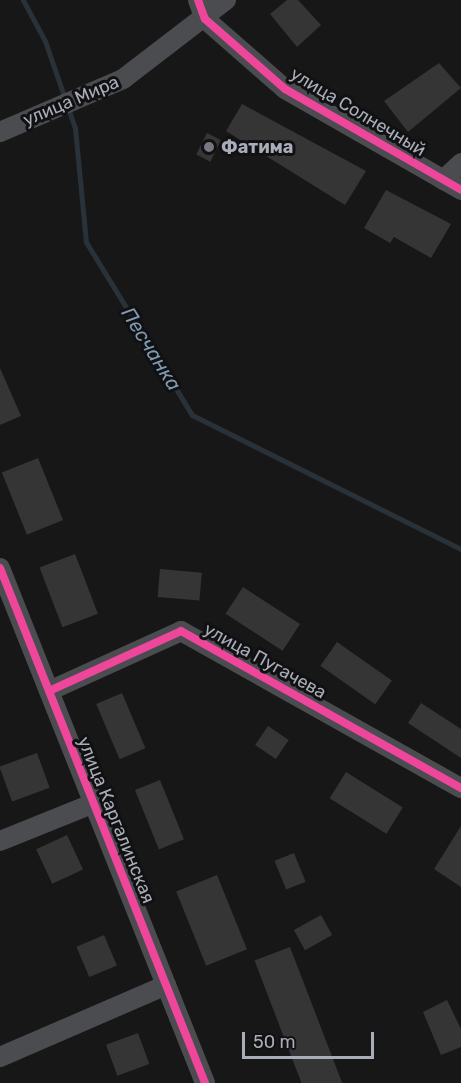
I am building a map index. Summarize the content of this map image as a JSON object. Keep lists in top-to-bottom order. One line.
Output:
{"streets":{"street":["улица Мира","улица Солнечный","улица Пугачева","улица Каргалинская"]},"crossings":[["улица Мира","улица Солнечный"],["улица Пугачева","улица Каргалинская"]],"water":["Песчанка"],"places":["Фатима"],"scale_bar":"50 m"}
